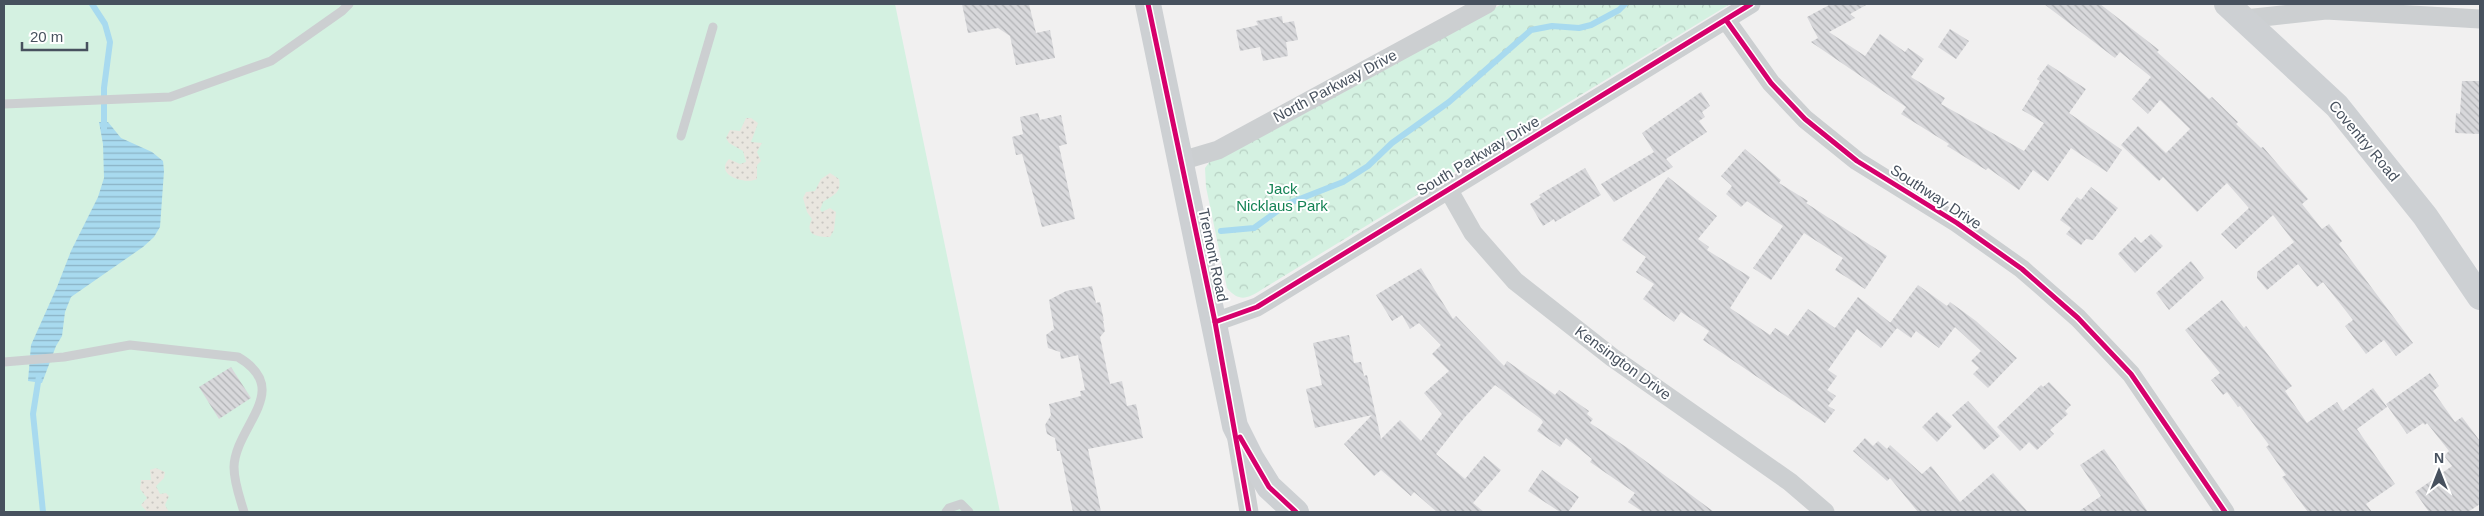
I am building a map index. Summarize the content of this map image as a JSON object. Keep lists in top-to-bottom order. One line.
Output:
{"streets":{"street":["North Parkway Drive","Coventry Road","South Parkway Drive","Southway Drive","Tremont Road","Kensington Drive"]},"crossings":[["North Parkway Drive","Tremont Road"],["South Parkway Drive","Southway Drive"],["South Parkway Drive","Tremont Road"],["South Parkway Drive","Kensington Drive"]],"parks":["Jack Nicklaus Park"],"scale_bar":"20 m","north":"top"}
